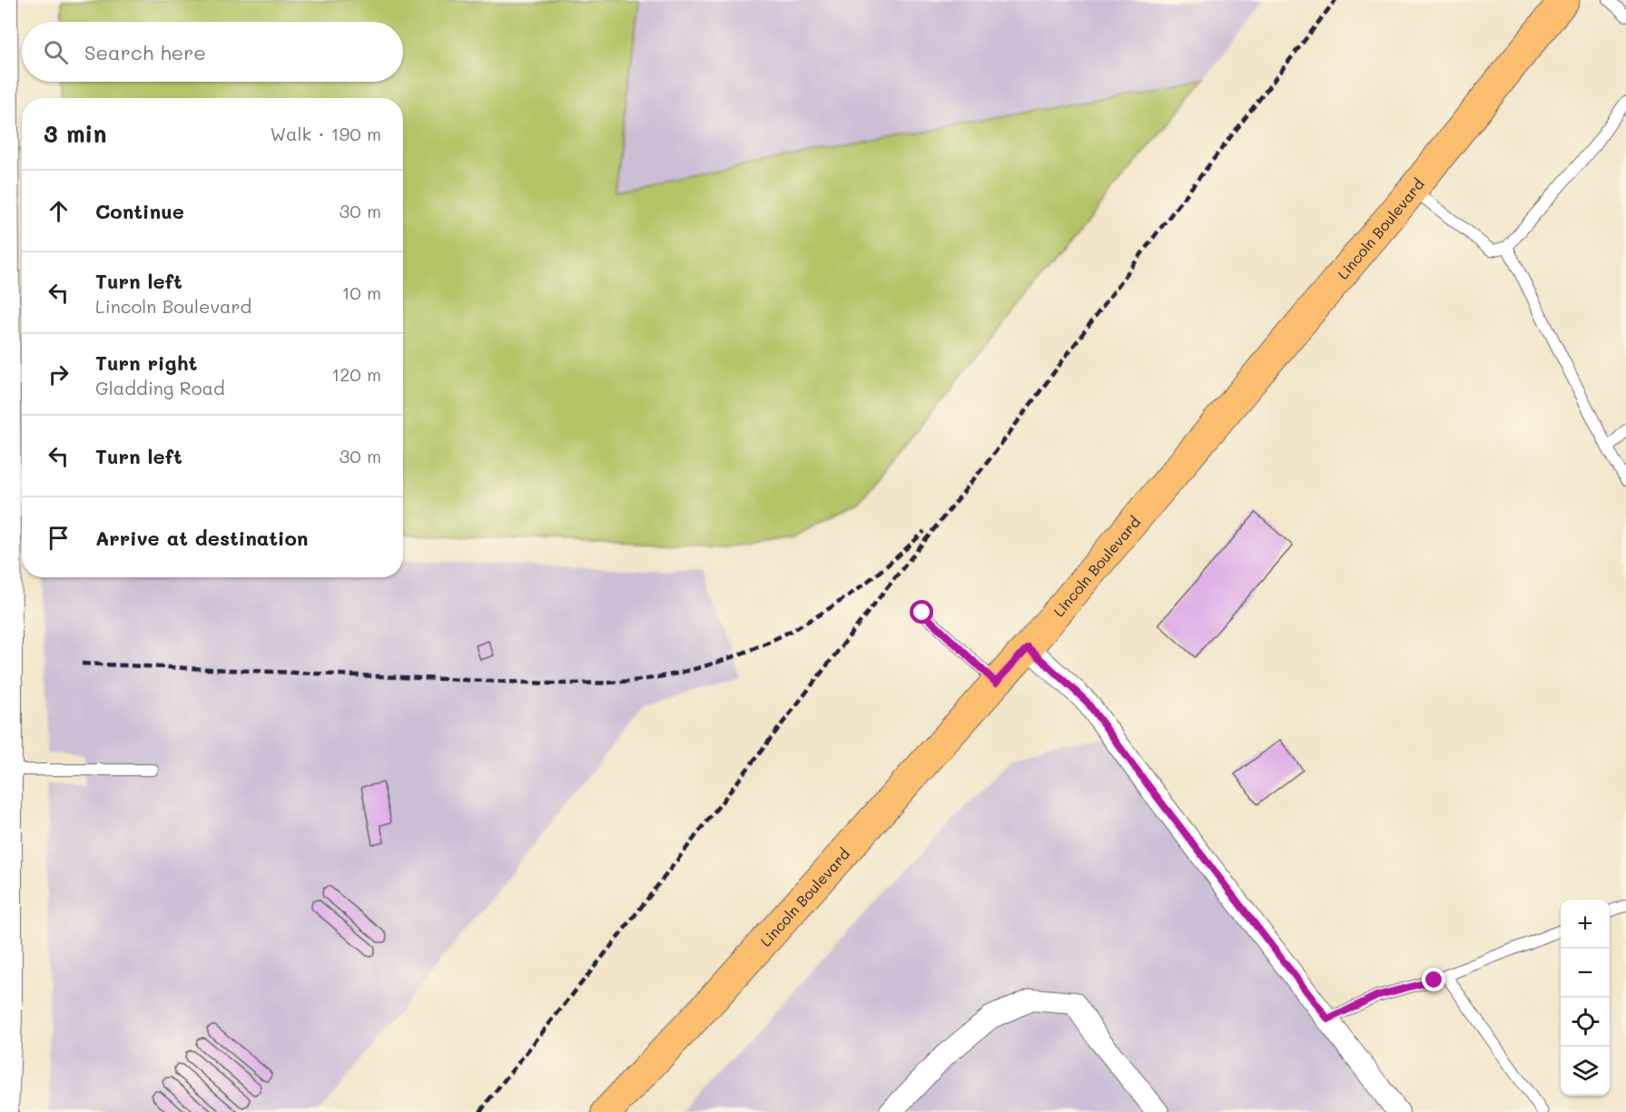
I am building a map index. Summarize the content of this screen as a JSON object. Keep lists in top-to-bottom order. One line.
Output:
{"streets":{"main road":["Lincoln Boulevard"]},"page":{"search":"Search here","heading":["3 min","Walk · 190 m"],"list":[["Continue","30 m"],["Turn left","Lincoln Boulevard","10 m"],["Turn right","Gladding Road","120 m"],["Turn left","30 m"],"Arrive at destination"],"map_buttons":["+","−"]}}
